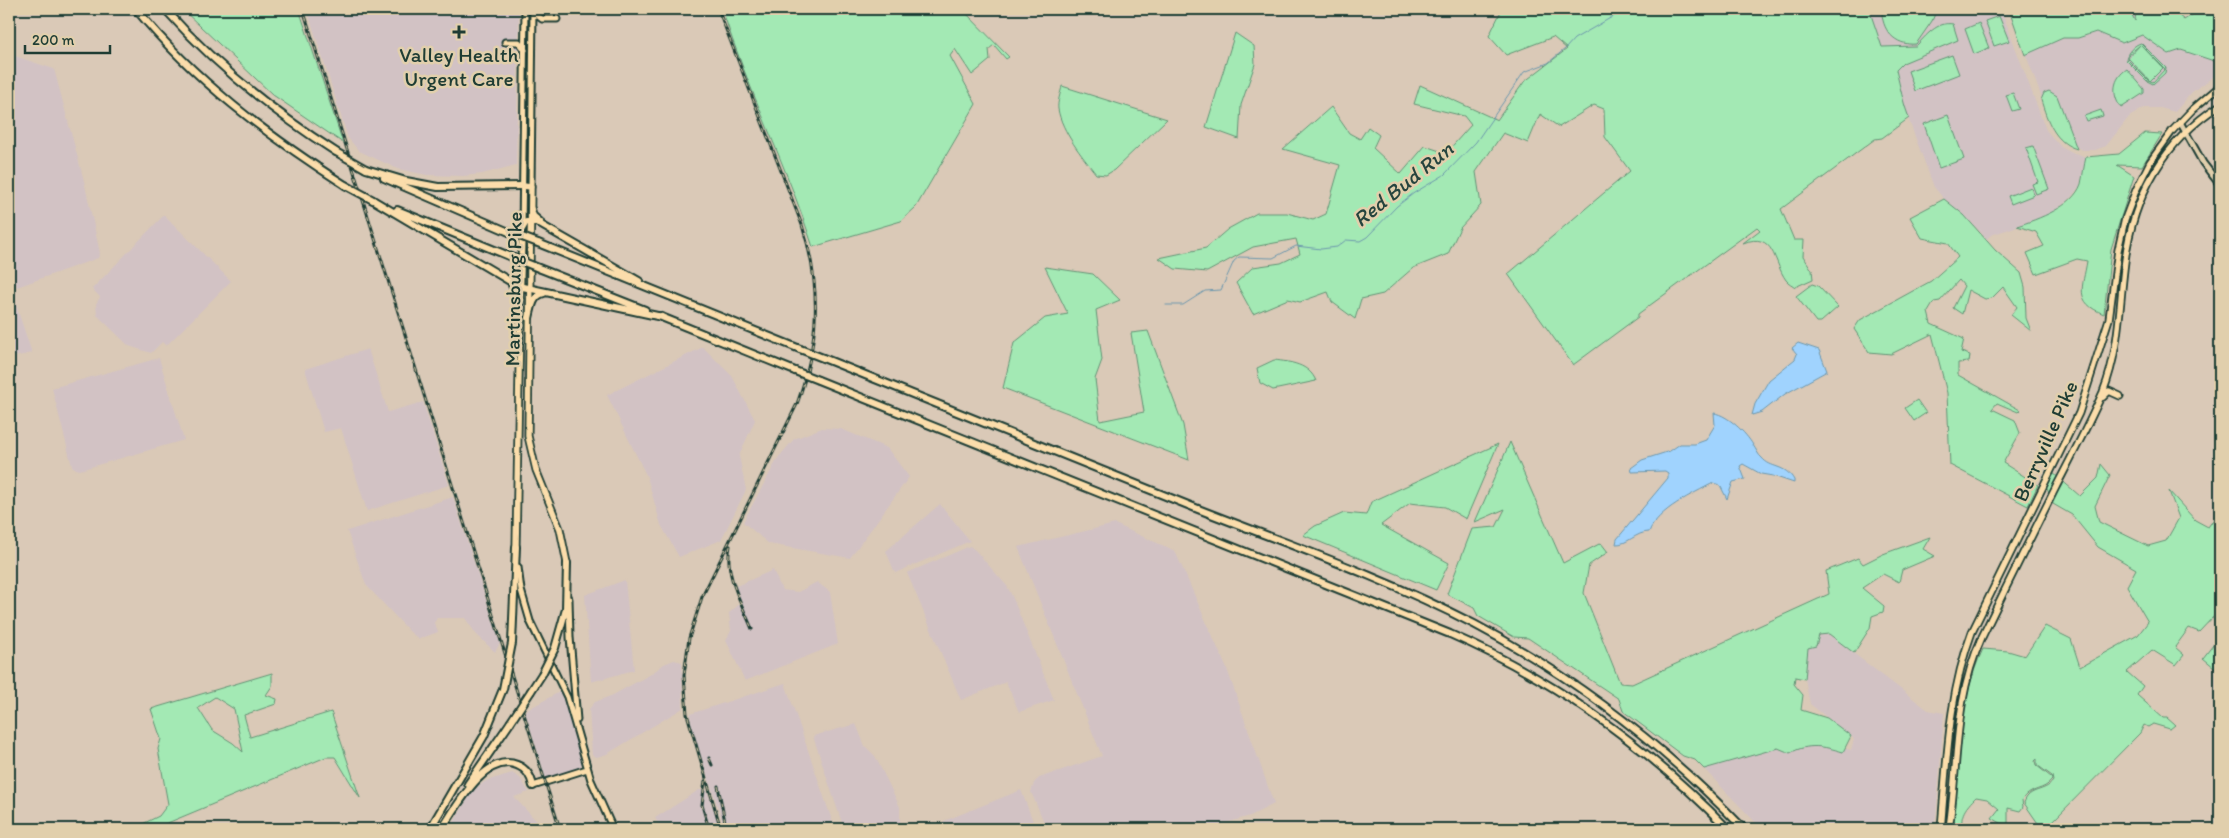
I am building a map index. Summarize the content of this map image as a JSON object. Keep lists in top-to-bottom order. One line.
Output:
{"streets":{"highway":["Martinsburg Pike","Berryville Pike"]},"water":["Red Bud Run"],"places":{"health":["Valley Health Urgent Care"]},"scale_bar":"200 m"}
